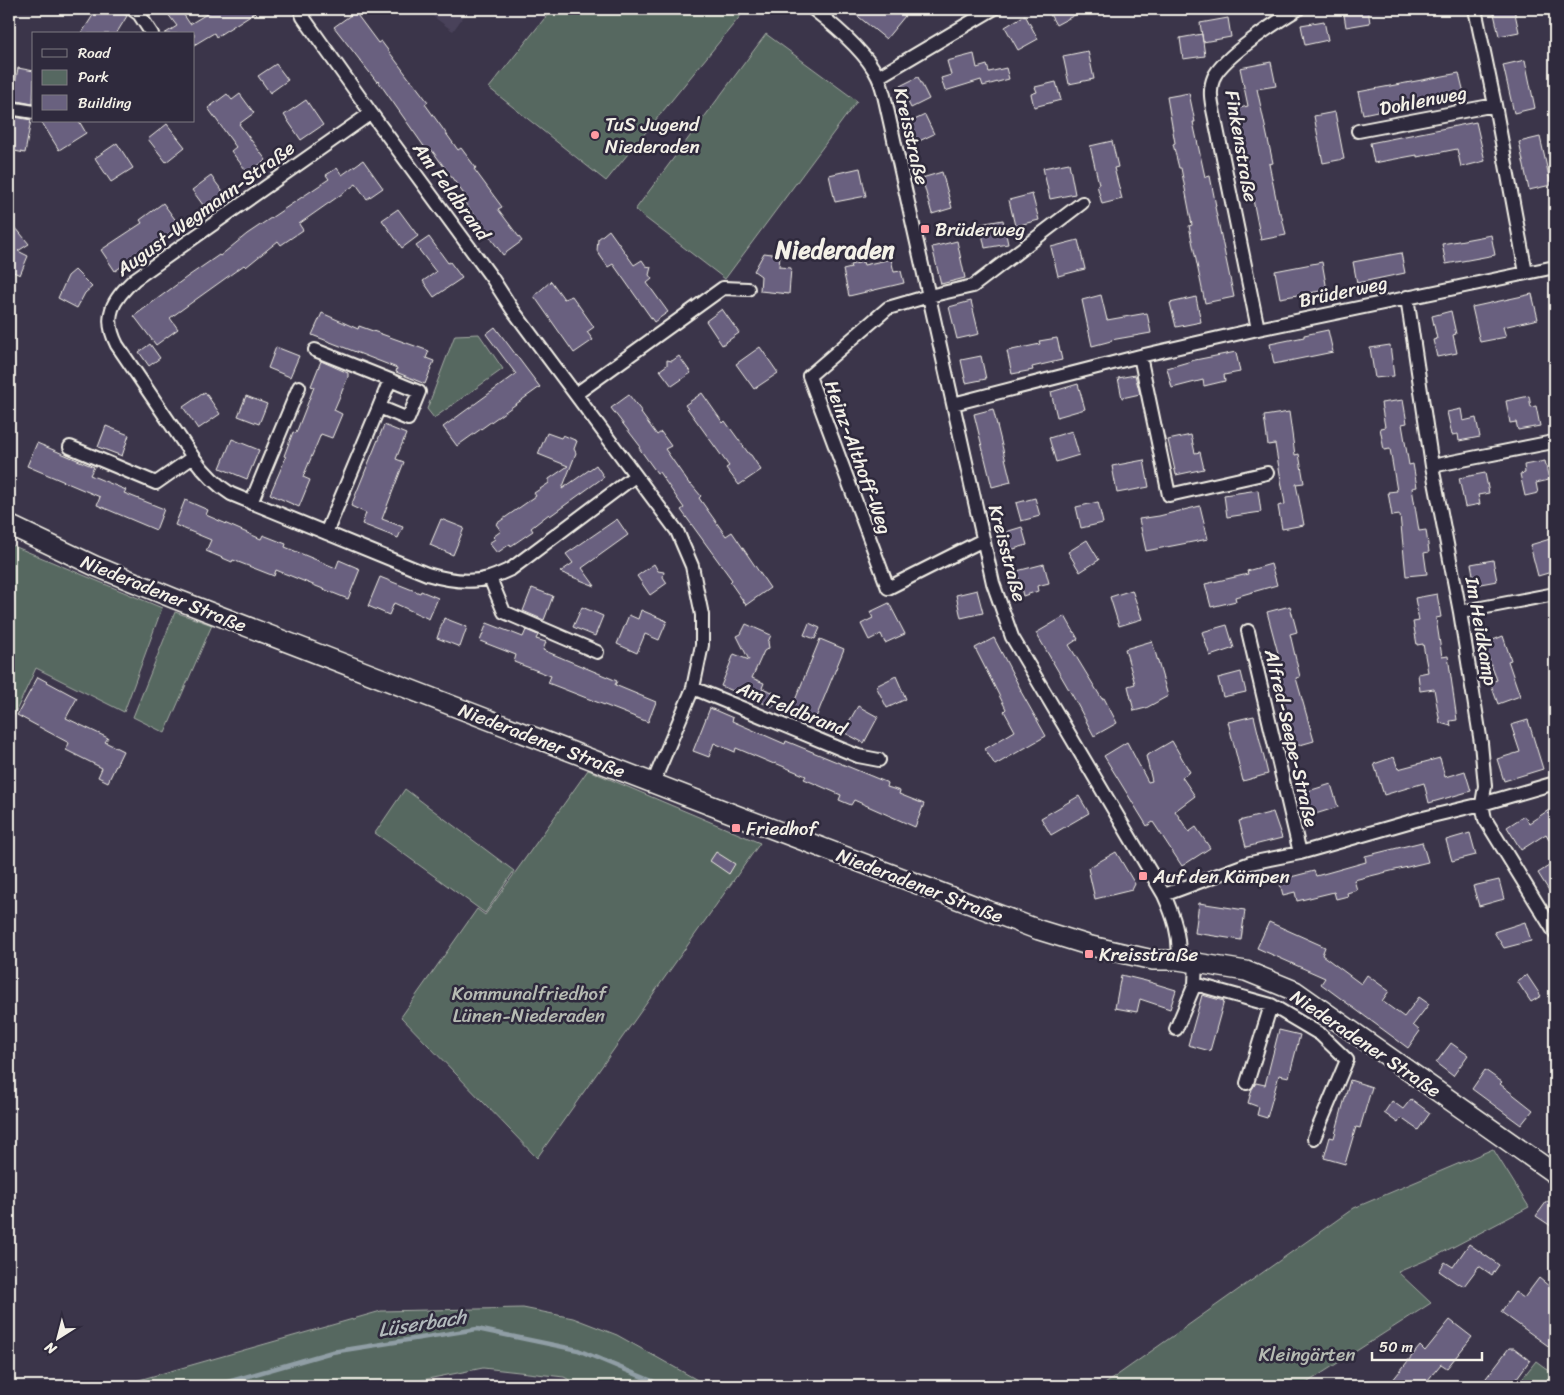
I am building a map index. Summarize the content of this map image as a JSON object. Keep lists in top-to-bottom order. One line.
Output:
{"streets":{"street":["Dohlenweg","Kreisstraße","Finkenstraße","Am Feldbrand","August-Wegmann-Straße","Brüderweg","Heinz-Althoff-Weg","Niederadener Straße","Im Heidkamp","Alfred-Seepe-Straße"]},"crossings":[["Kreisstraße","Brüderweg"],["Kreisstraße","Heinz-Althoff-Weg"],["Kreisstraße","Niederadener Straße"],["Finkenstraße","Brüderweg"],["Am Feldbrand","August-Wegmann-Straße"],["Am Feldbrand","Niederadener Straße"],["Brüderweg","Im Heidkamp"]],"districts":["Niederaden"],"water":["Lüserbach"],"parks":["Kommunalfriedhof Lünen-Niederaden","Kleingärten"],"places":{"other":["TuS Jugend Niederaden"],"transit":["Brüderweg","Friedhof","Auf den Kämpen","Kreisstraße"]},"legend":["Road","Park","Building"],"scale_bar":"50 m","north":"bottom left"}
